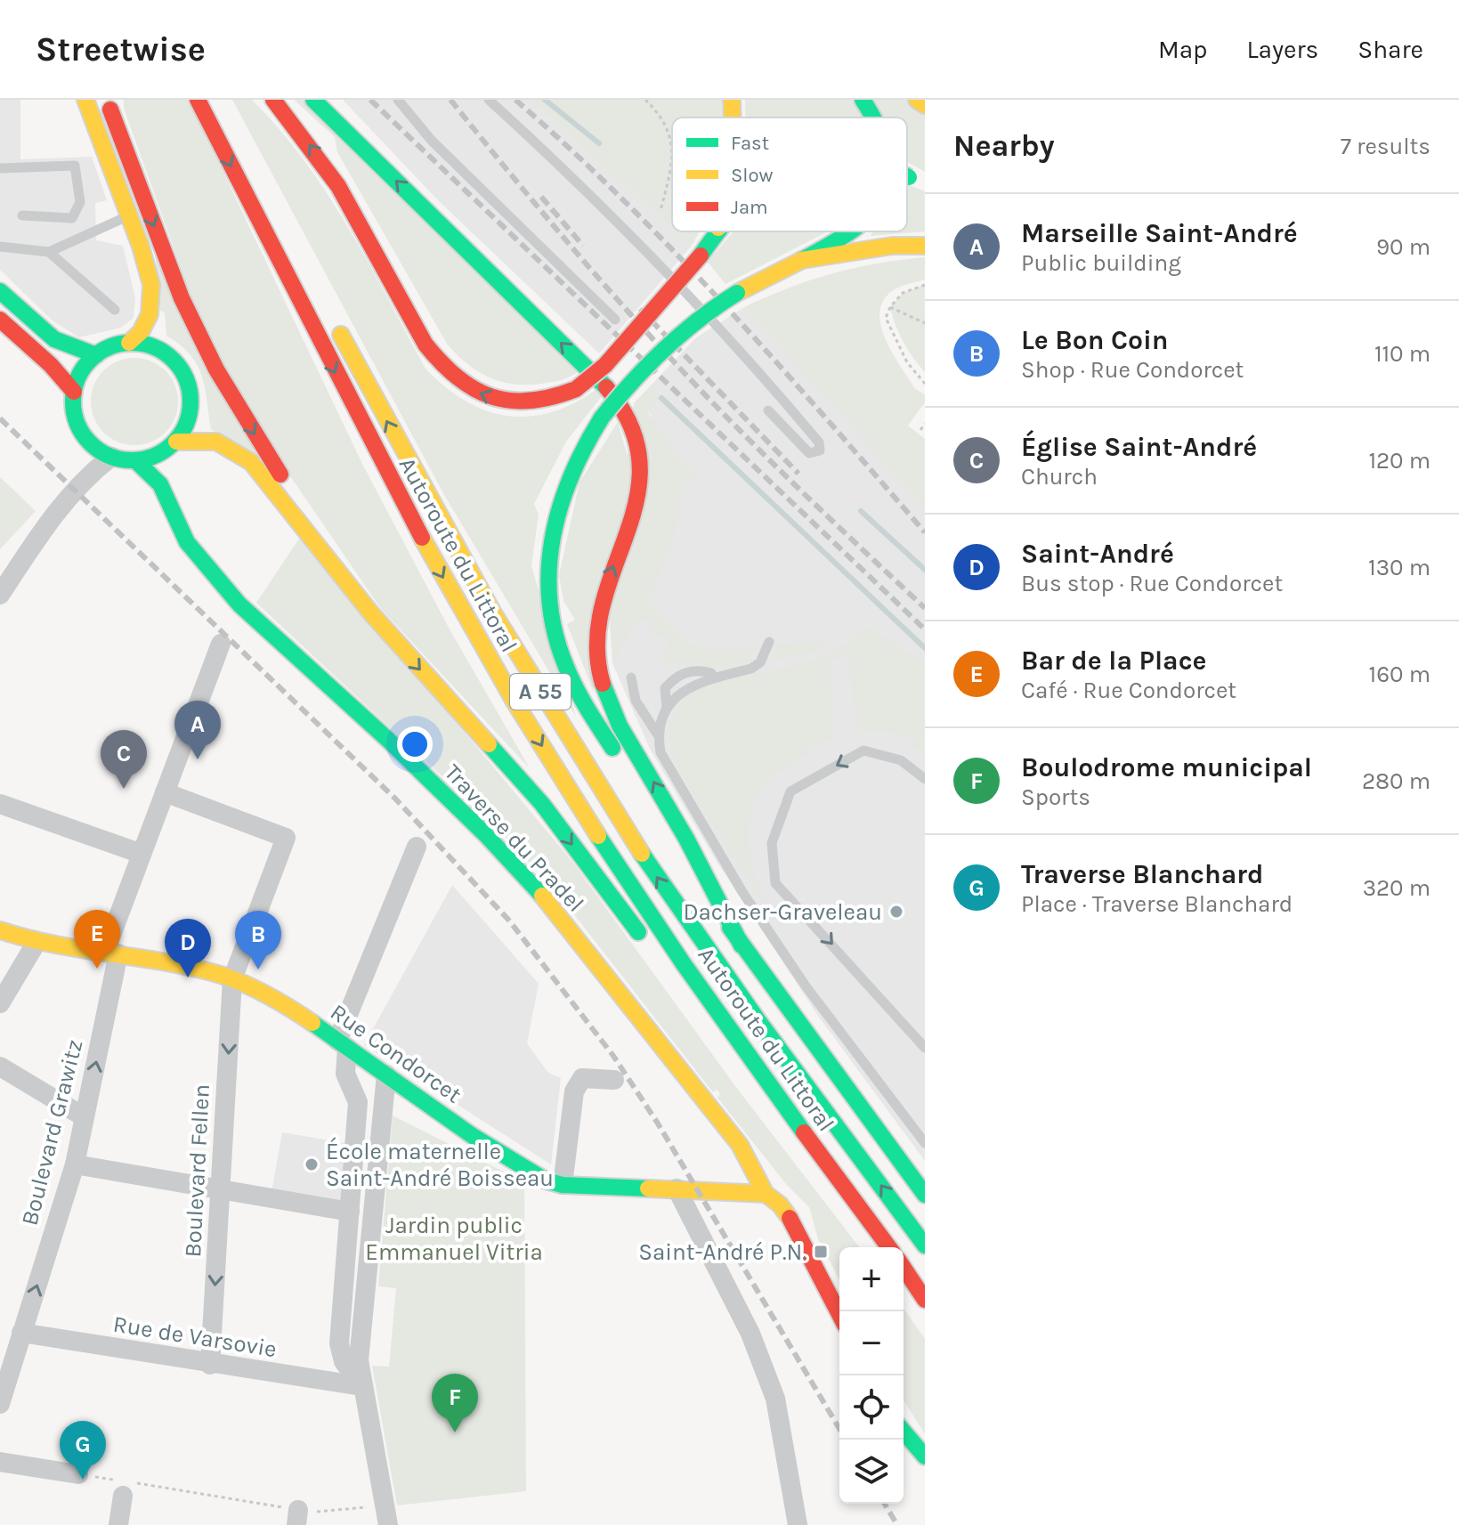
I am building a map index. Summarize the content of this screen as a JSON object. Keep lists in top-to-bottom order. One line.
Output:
{"streets":{"main road":["Autoroute du Littoral","A 55","Traverse du Pradel","Rue Condorcet"],"street":["Boulevard Grawitz","Boulevard Fellen","Rue de Varsovie"]},"crossings":[["Traverse du Pradel","Rue Condorcet"],["Rue Condorcet","Boulevard Grawitz"],["Rue Condorcet","Boulevard Fellen"],["Boulevard Grawitz","Boulevard Fellen"],["Boulevard Grawitz","Rue de Varsovie"],["Boulevard Fellen","Rue de Varsovie"]],"one_way":["Boulevard Grawitz"],"parks":["Jardin public Emmanuel Vitria"],"places":{"other":["Dachser-Graveleau","École maternelle Saint-André Boisseau"],"transit":["Saint-André P.N."]},"legend":["Fast","Slow","Jam"],"page":{"header":"Streetwise","nav":["Map","Layers","Share"],"heading":["Nearby","7 results"],"list":[{"mark":"A","name":"Marseille Saint-André","note":"Public building","value":"90 m"},{"mark":"B","name":"Le Bon Coin","note":"Shop · Rue Condorcet","value":"110 m"},{"mark":"C","name":"Église Saint-André","note":"Church","value":"120 m"},{"mark":"D","name":"Saint-André","note":"Bus stop · Rue Condorcet","value":"130 m"},{"mark":"E","name":"Bar de la Place","note":"Café · Rue Condorcet","value":"160 m"},{"mark":"F","name":"Boulodrome municipal","note":"Sports","value":"280 m"},{"mark":"G","name":"Traverse Blanchard","note":"Place · Traverse Blanchard","value":"320 m"}],"pins":["A","C","E","B","D","F","G"],"map_buttons":["+","−"]}}
